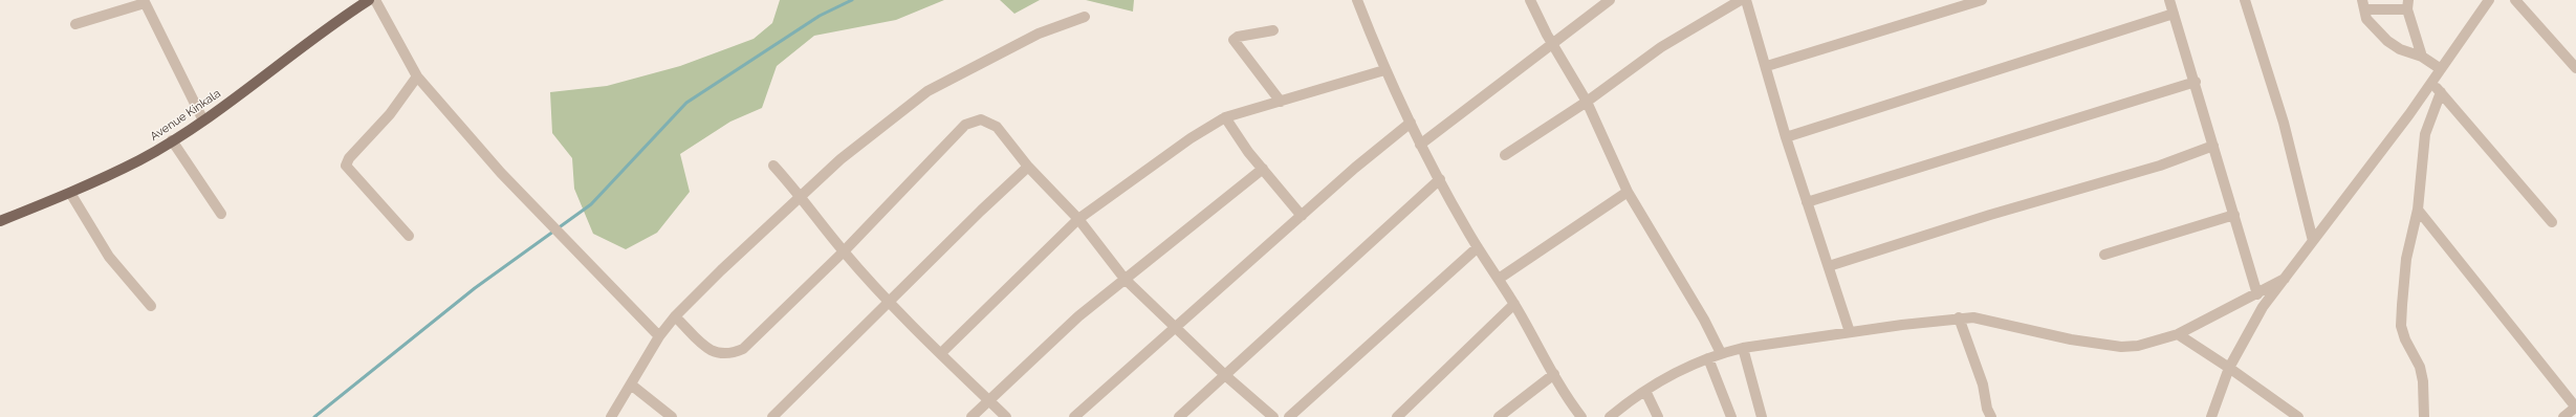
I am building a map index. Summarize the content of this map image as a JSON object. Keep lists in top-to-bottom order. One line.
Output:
{"streets":{"main road":["Avenue Kinkala"]}}
